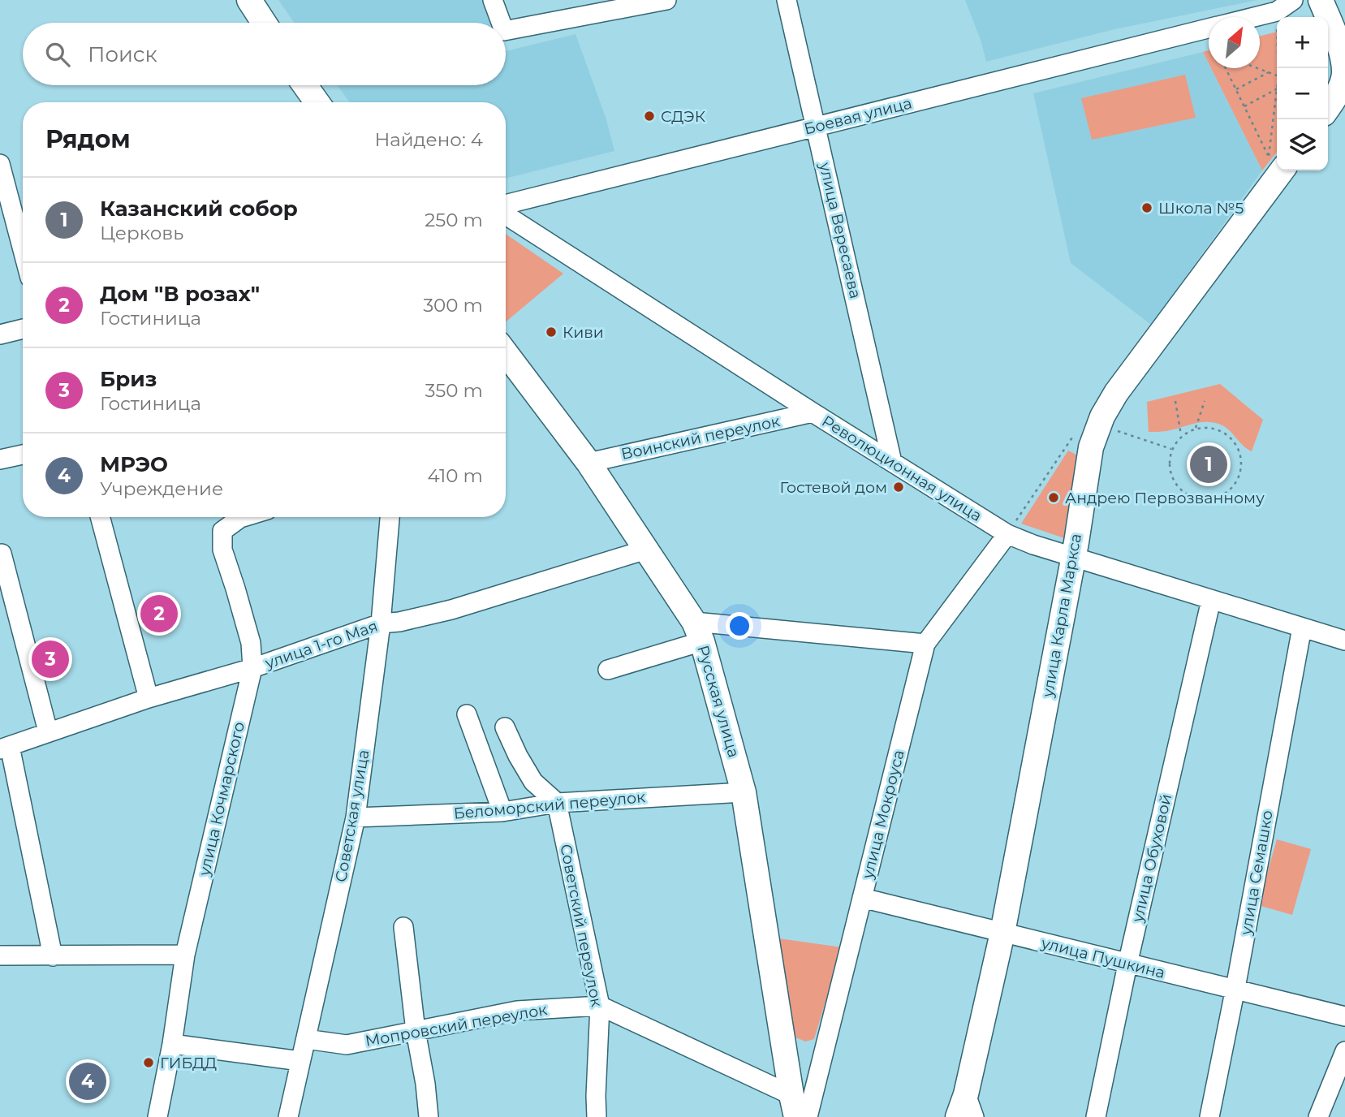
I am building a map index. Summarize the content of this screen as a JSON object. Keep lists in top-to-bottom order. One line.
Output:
{"streets":{"main road":["улица Карла Маркса","Русская улица"],"street":["Боевая улица","улица Вересаева","Воинский переулок","Революционная улица","улица 1-го Мая","улица Кочмарского","Беломорский переулок","улица Мокроуса","Советская улица","улица Обуховой","улица Семашко","Советский переулок","улица Пушкина","Мопровский переулок"]},"crossings":[["Боевая улица","улица Вересаева"],["улица Вересаева","Революционная улица"],["Воинский переулок","Революционная улица"],["Воинский переулок","Русская улица"],["Революционная улица","улица Карла Маркса"],["Революционная улица","улица Мокроуса"],["Революционная улица","улица Обуховой"],["Революционная улица","улица Семашко"],["улица Карла Маркса","улица Пушкина"],["улица 1-го Мая","Русская улица"],["улица 1-го Мая","улица Кочмарского"],["улица 1-го Мая","Советская улица"],["Русская улица","Беломорский переулок"],["Русская улица","Мопровский переулок"],["Беломорский переулок","Советская улица"],["Беломорский переулок","Советский переулок"],["улица Мокроуса","улица Пушкина"],["Советская улица","Мопровский переулок"],["улица Обуховой","улица Пушкина"],["улица Семашко","улица Пушкина"],["Советский переулок","Мопровский переулок"]],"places":["СДЭК","Школа №5","Киви","Гостевой дом","Андрею Первозванному","ГИБДД"],"north":"top right","page":{"map_buttons":["+","−"],"search":"Поиск","heading":["Рядом","Найдено: 4"],"list":[{"mark":"1","name":"Казанский собор","note":"Церковь","value":"250 m"},{"mark":"2","name":"Дом \"В розах\"","note":"Гостиница","value":"300 m"},{"mark":"3","name":"Бриз","note":"Гостиница","value":"350 m"},{"mark":"4","name":"МРЭО","note":"Учреждение","value":"410 m"}],"pins":["1","2","3","4"]}}
